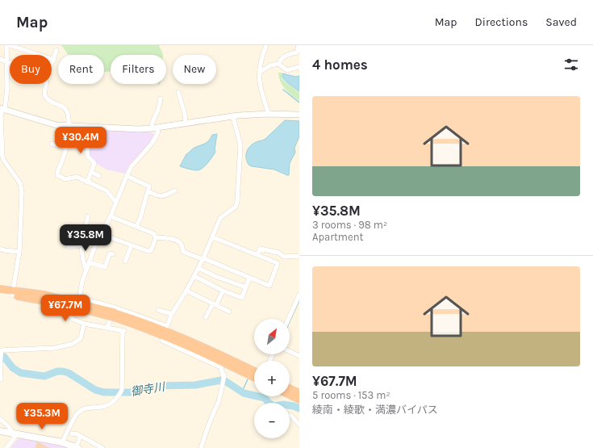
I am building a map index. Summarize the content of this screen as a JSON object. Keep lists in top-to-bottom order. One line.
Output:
{"water":["御寺川"],"north":"top right","page":{"header":"Map","nav":["Map","Directions","Saved"],"heading":"4 homes","chip":["Buy","Rent","Filters","New"],"list":[{"name":"¥35.8M","note":"3 rooms · 98 m² · Apartment"},{"name":"¥67.7M","note":"5 rooms · 153 m² · 綾南・綾歌・満濃バイパス"}],"price":["¥30.4M","¥35.8M","¥67.7M","¥35.3M"],"map_buttons":["+","−"]}}
